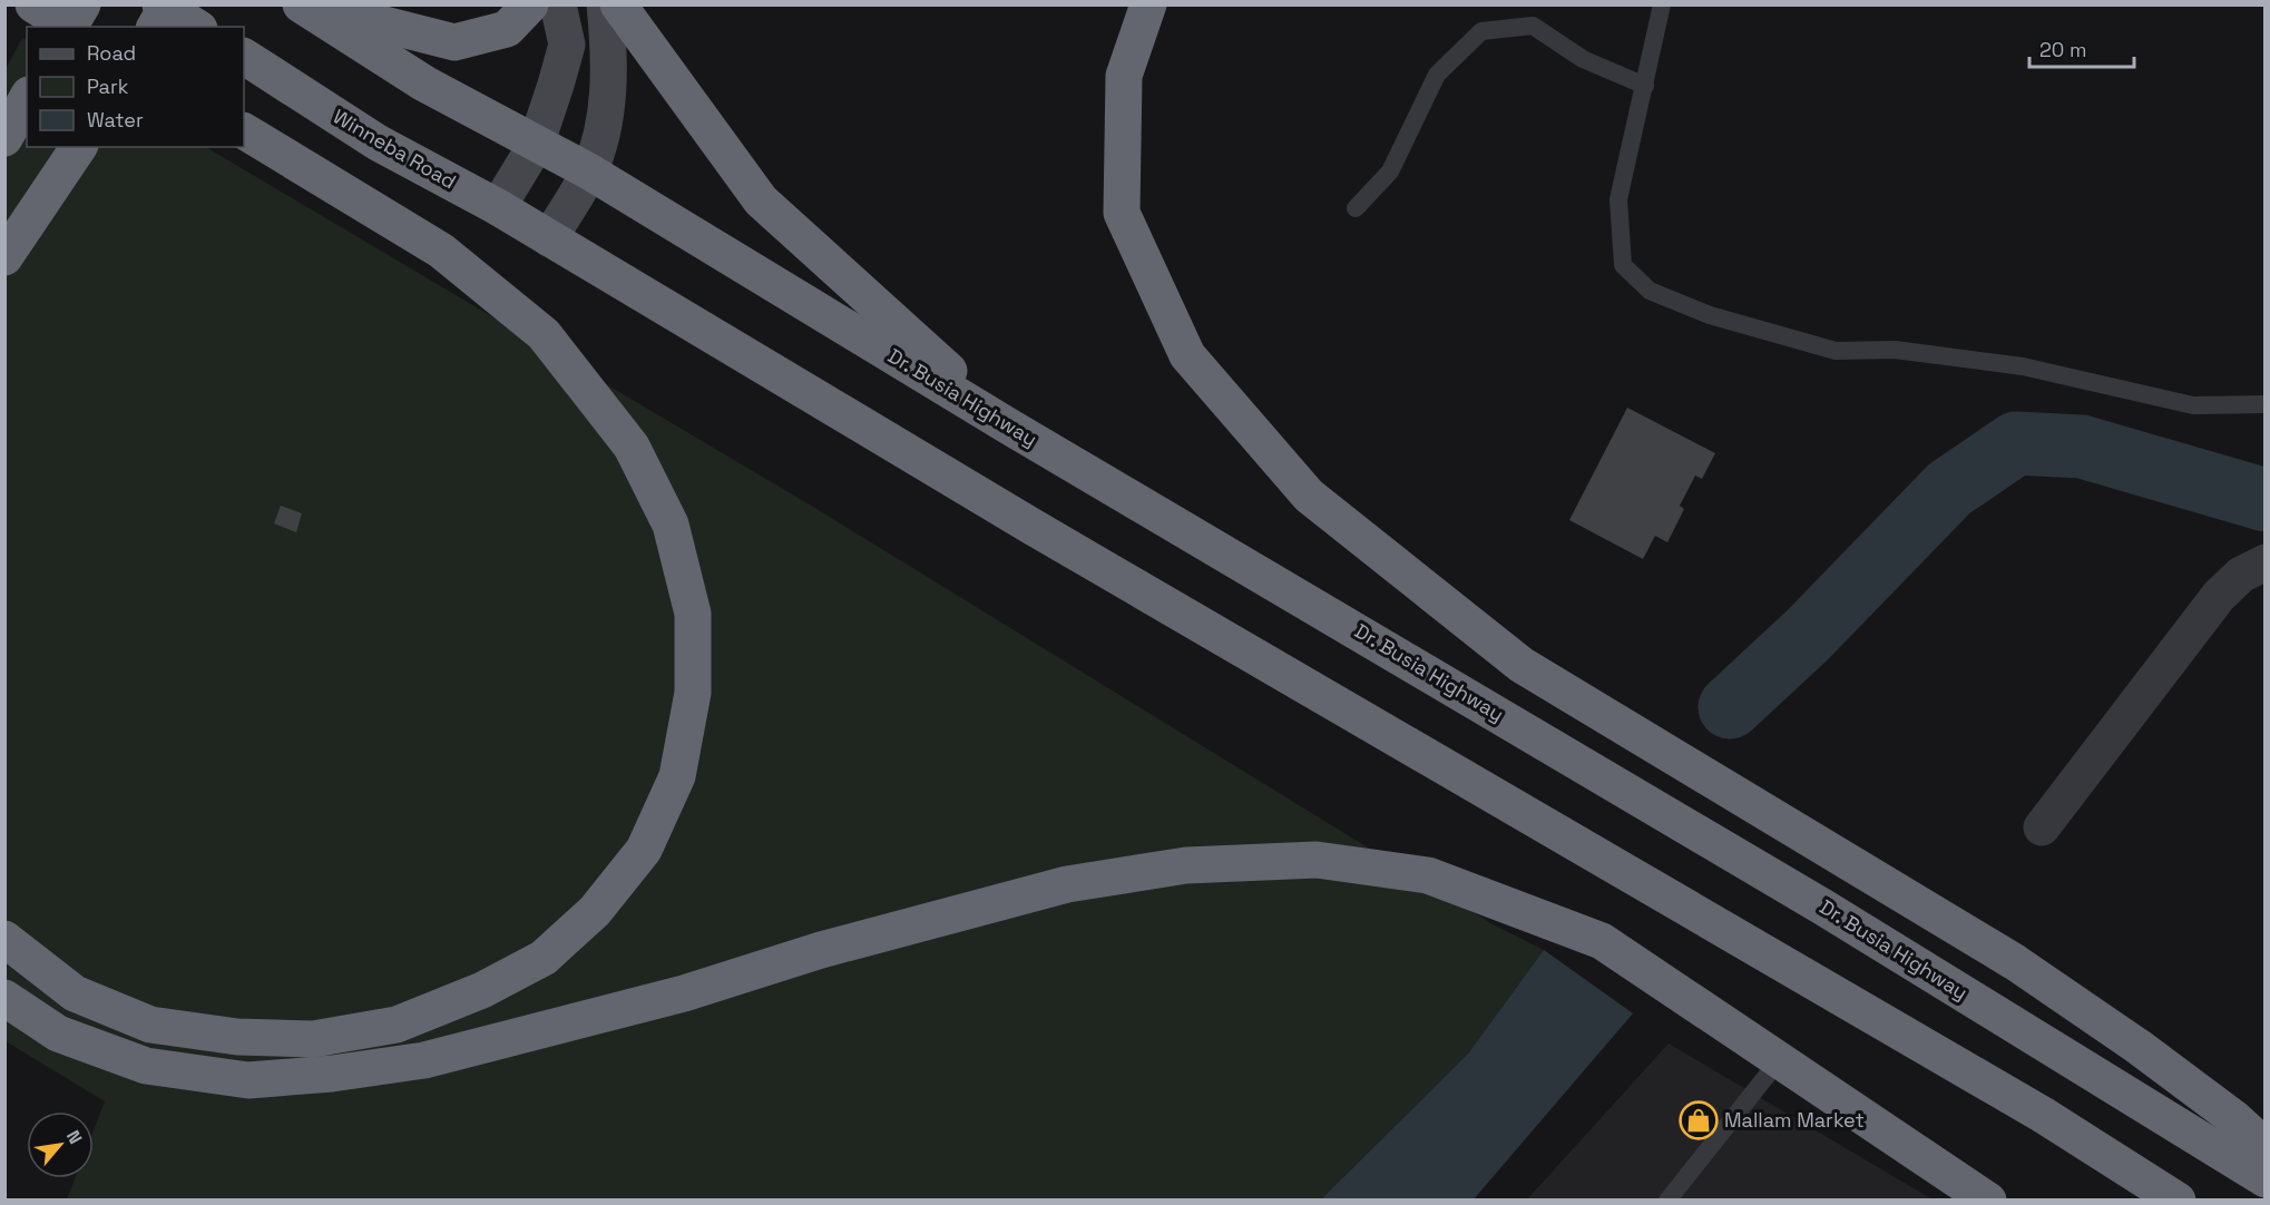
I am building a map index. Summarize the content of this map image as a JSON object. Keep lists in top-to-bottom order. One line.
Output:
{"streets":{"highway":["Winneba Road","Dr. Busia Highway"]},"places":{"shop":["Mallam Market"]},"legend":["Road","Park","Water"],"scale_bar":"20 m","north":"top right"}
